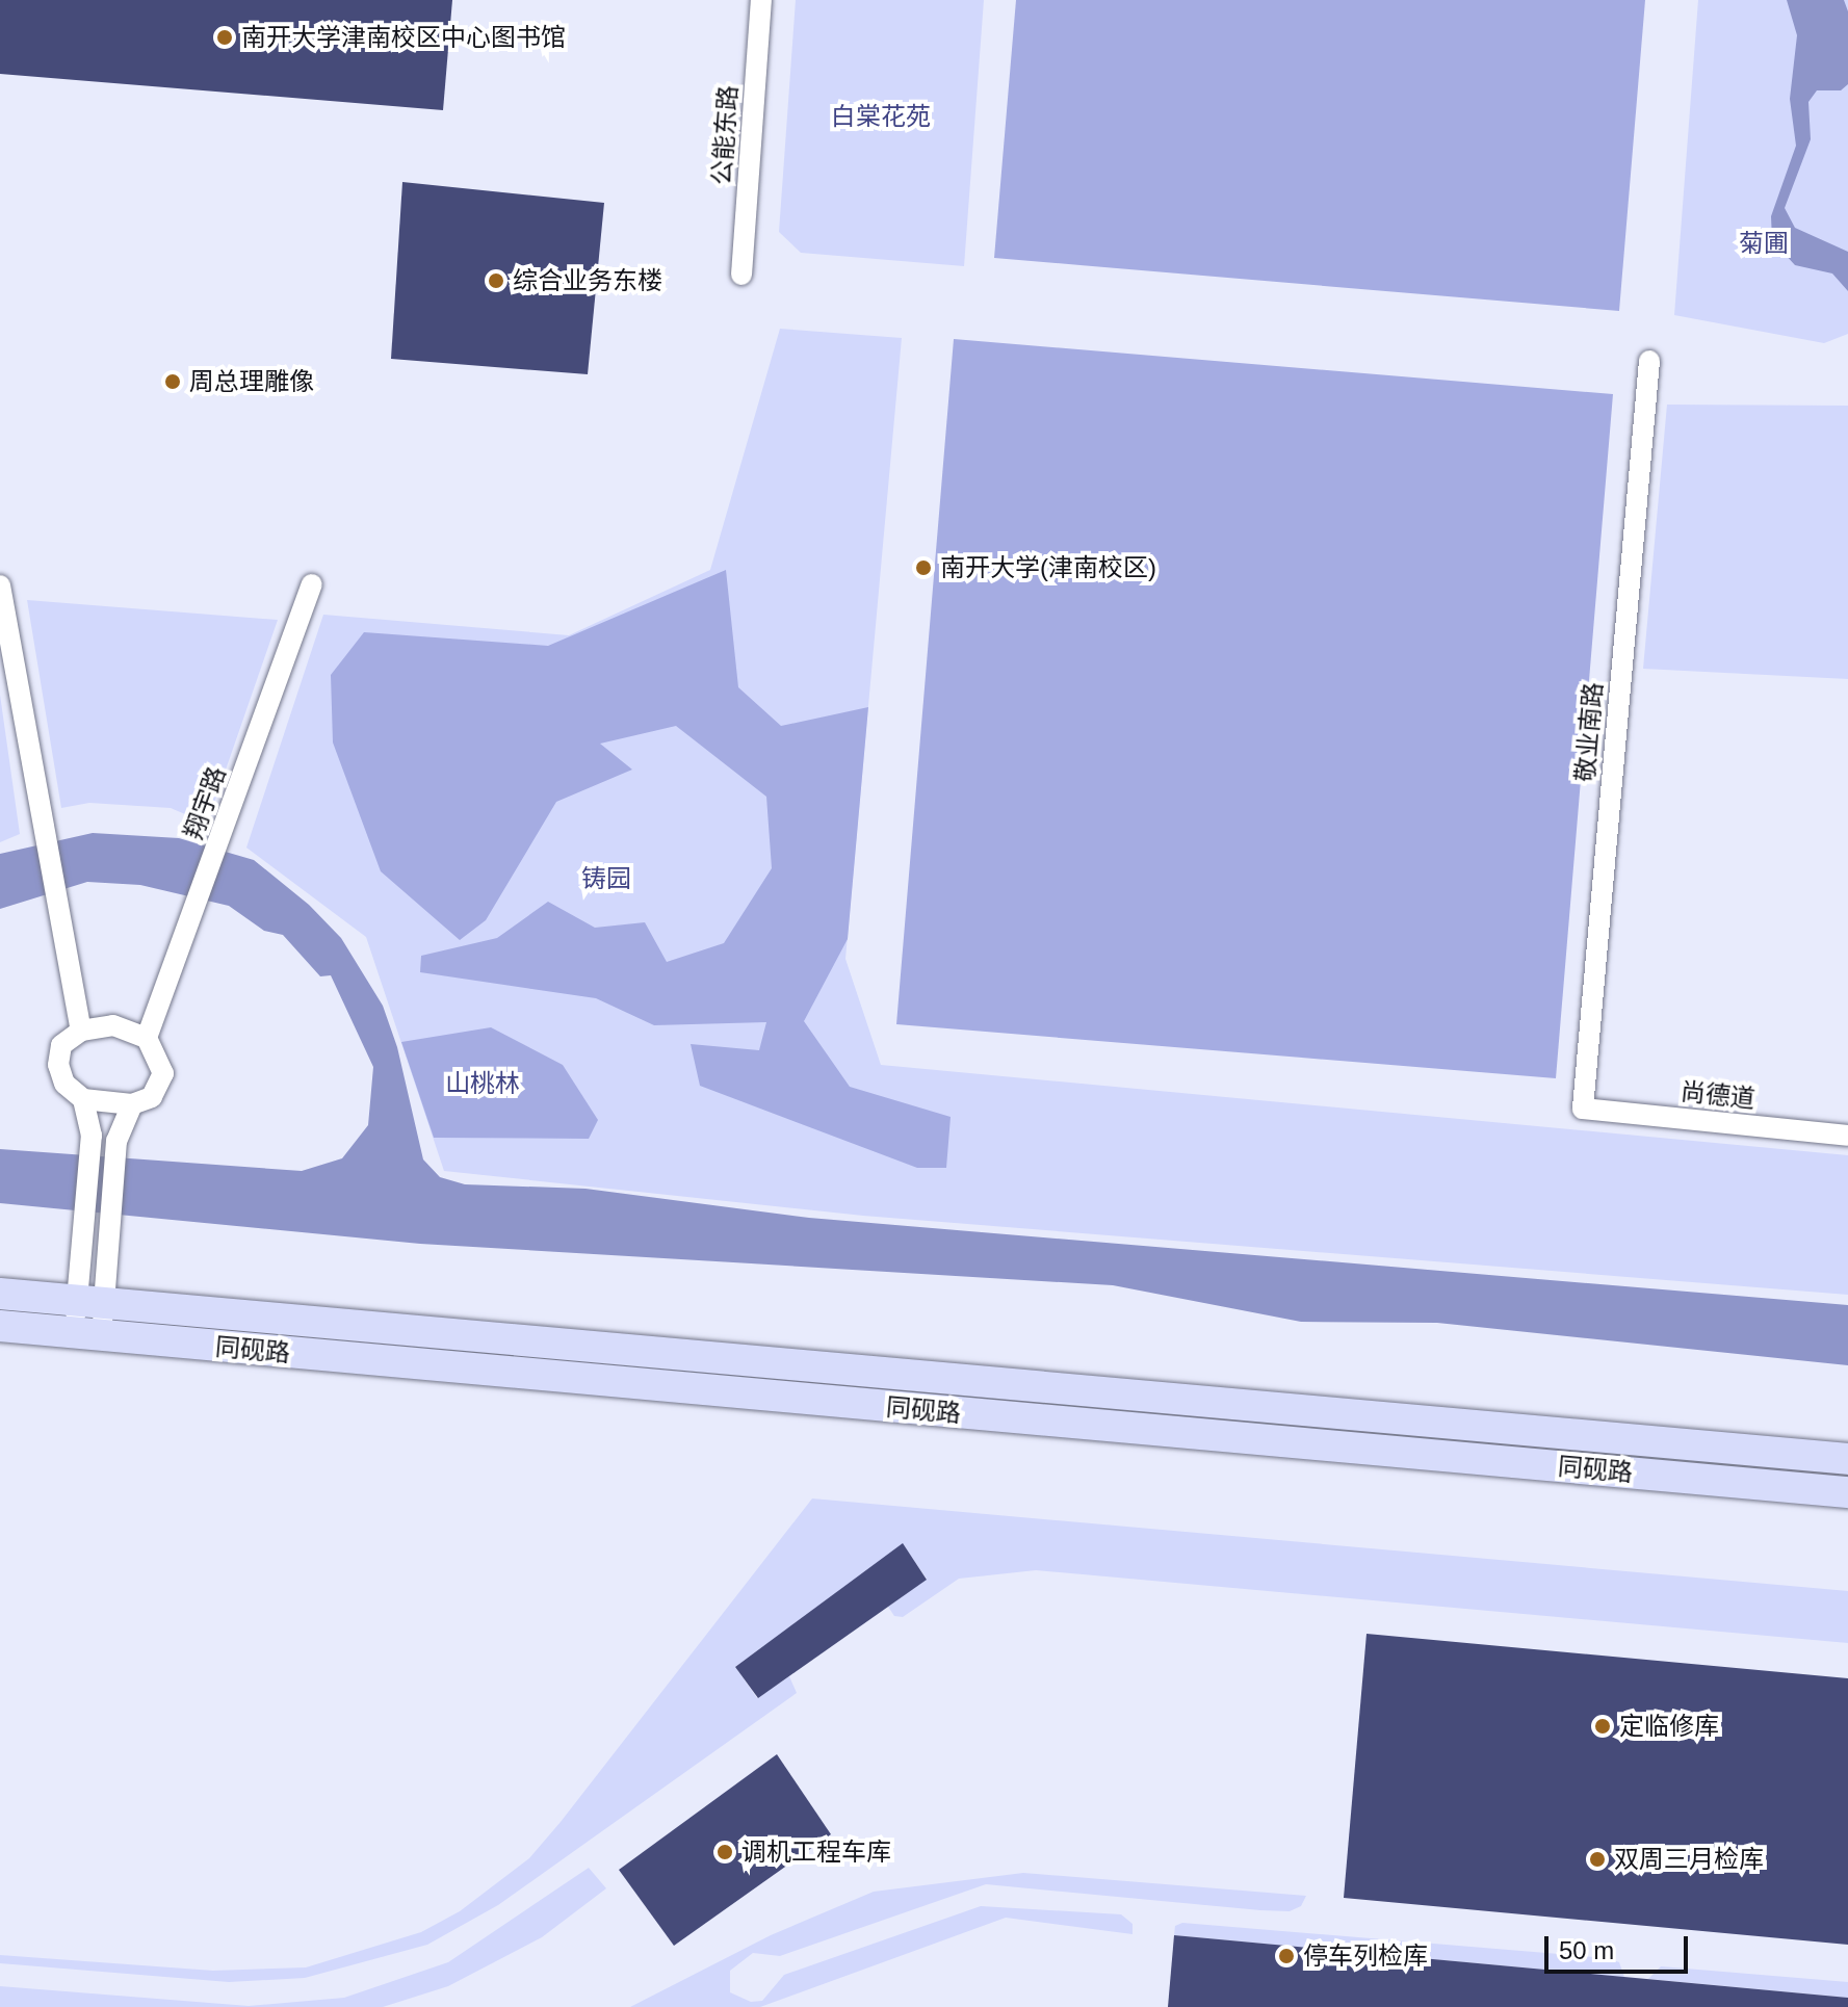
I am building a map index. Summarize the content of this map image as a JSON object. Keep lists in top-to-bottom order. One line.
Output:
{"streets":{"main road":["同砚路"],"street":["公能东路","敬业南路","翔宇路","尚德道"]},"crossings":[["敬业南路","尚德道"]],"parks":["白棠花苑","菊圃","铸园","山桃林"],"places":["南开大学津南校区中心图书馆","综合业务东楼","周总理雕像","南开大学(津南校区)","定临修库","调机工程车库","双周三月检库","停车列检库"],"scale_bar":"50 m"}
